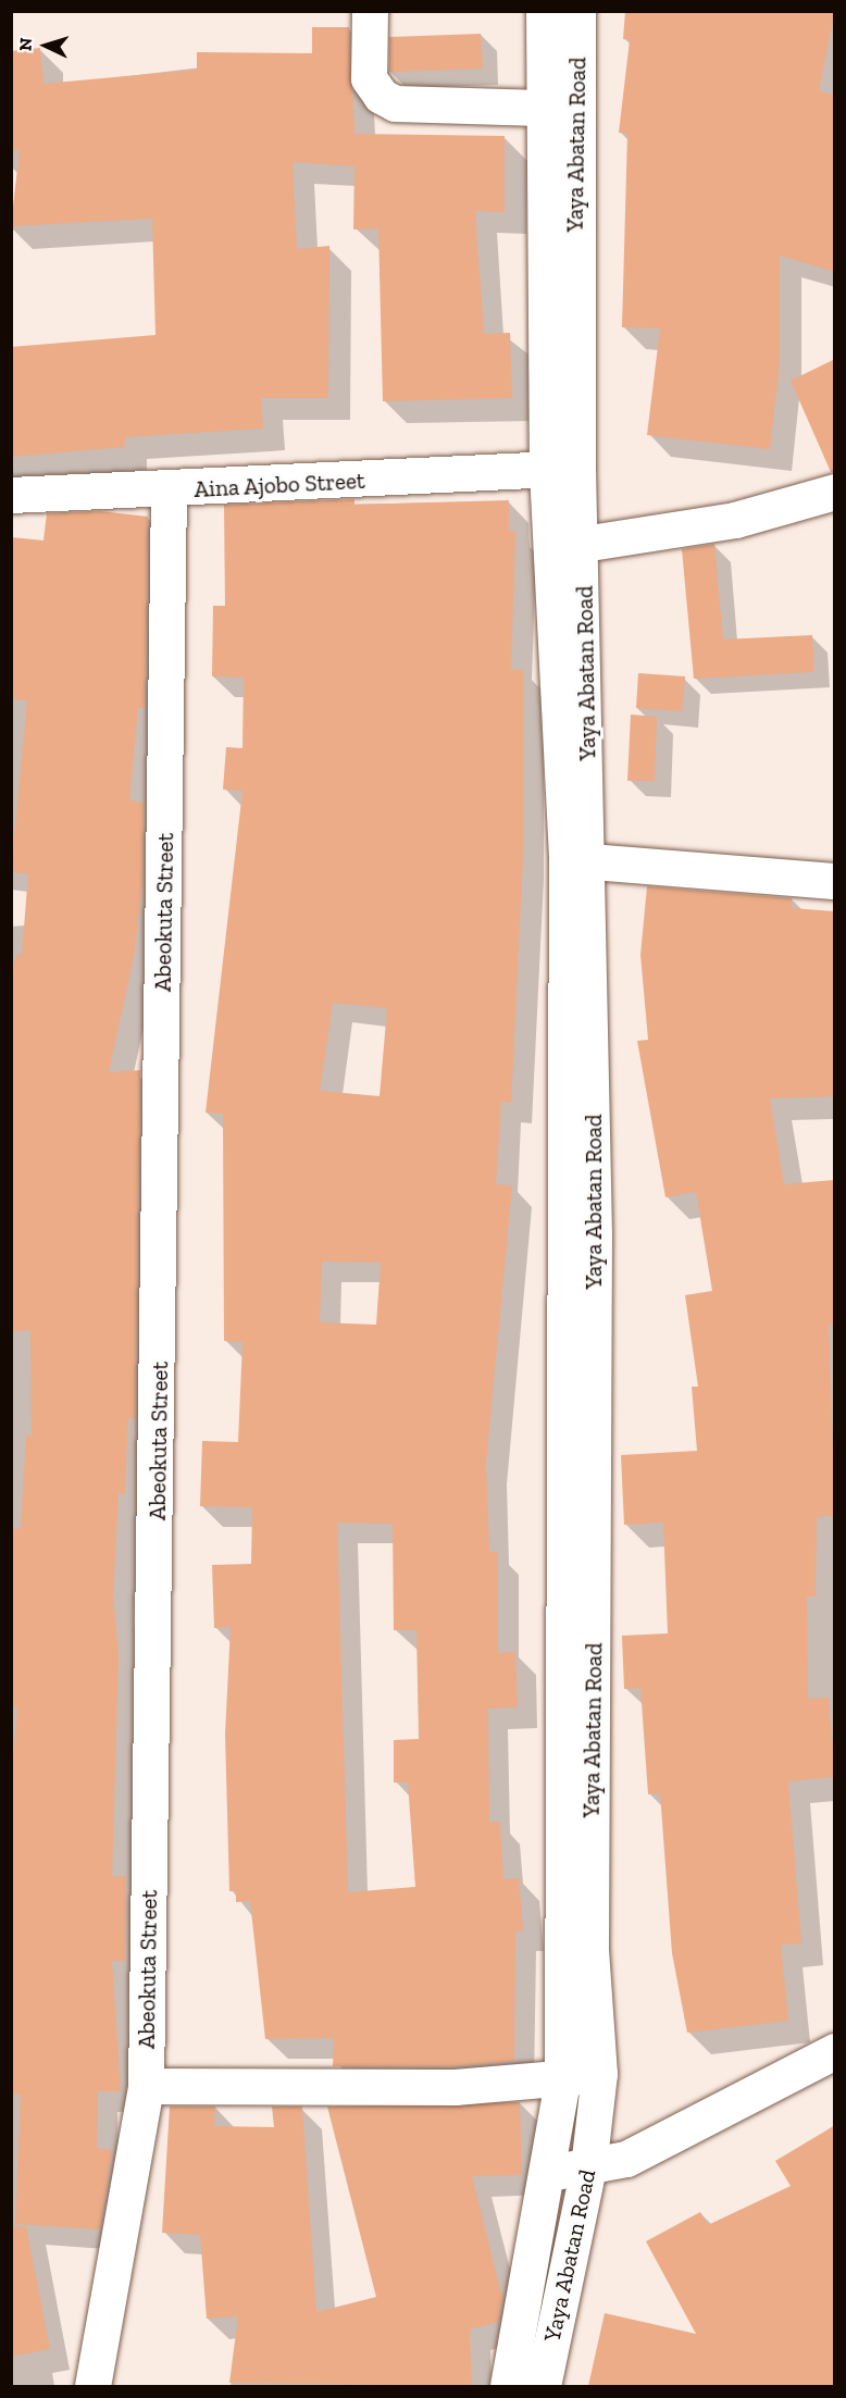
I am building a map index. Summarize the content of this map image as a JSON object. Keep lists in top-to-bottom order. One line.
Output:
{"streets":{"main road":["Yaya Abatan Road","Aina Ajobo Street","Abeokuta Street"]},"crossings":[["Yaya Abatan Road","Aina Ajobo Street"],["Aina Ajobo Street","Abeokuta Street"]],"north":"left"}
